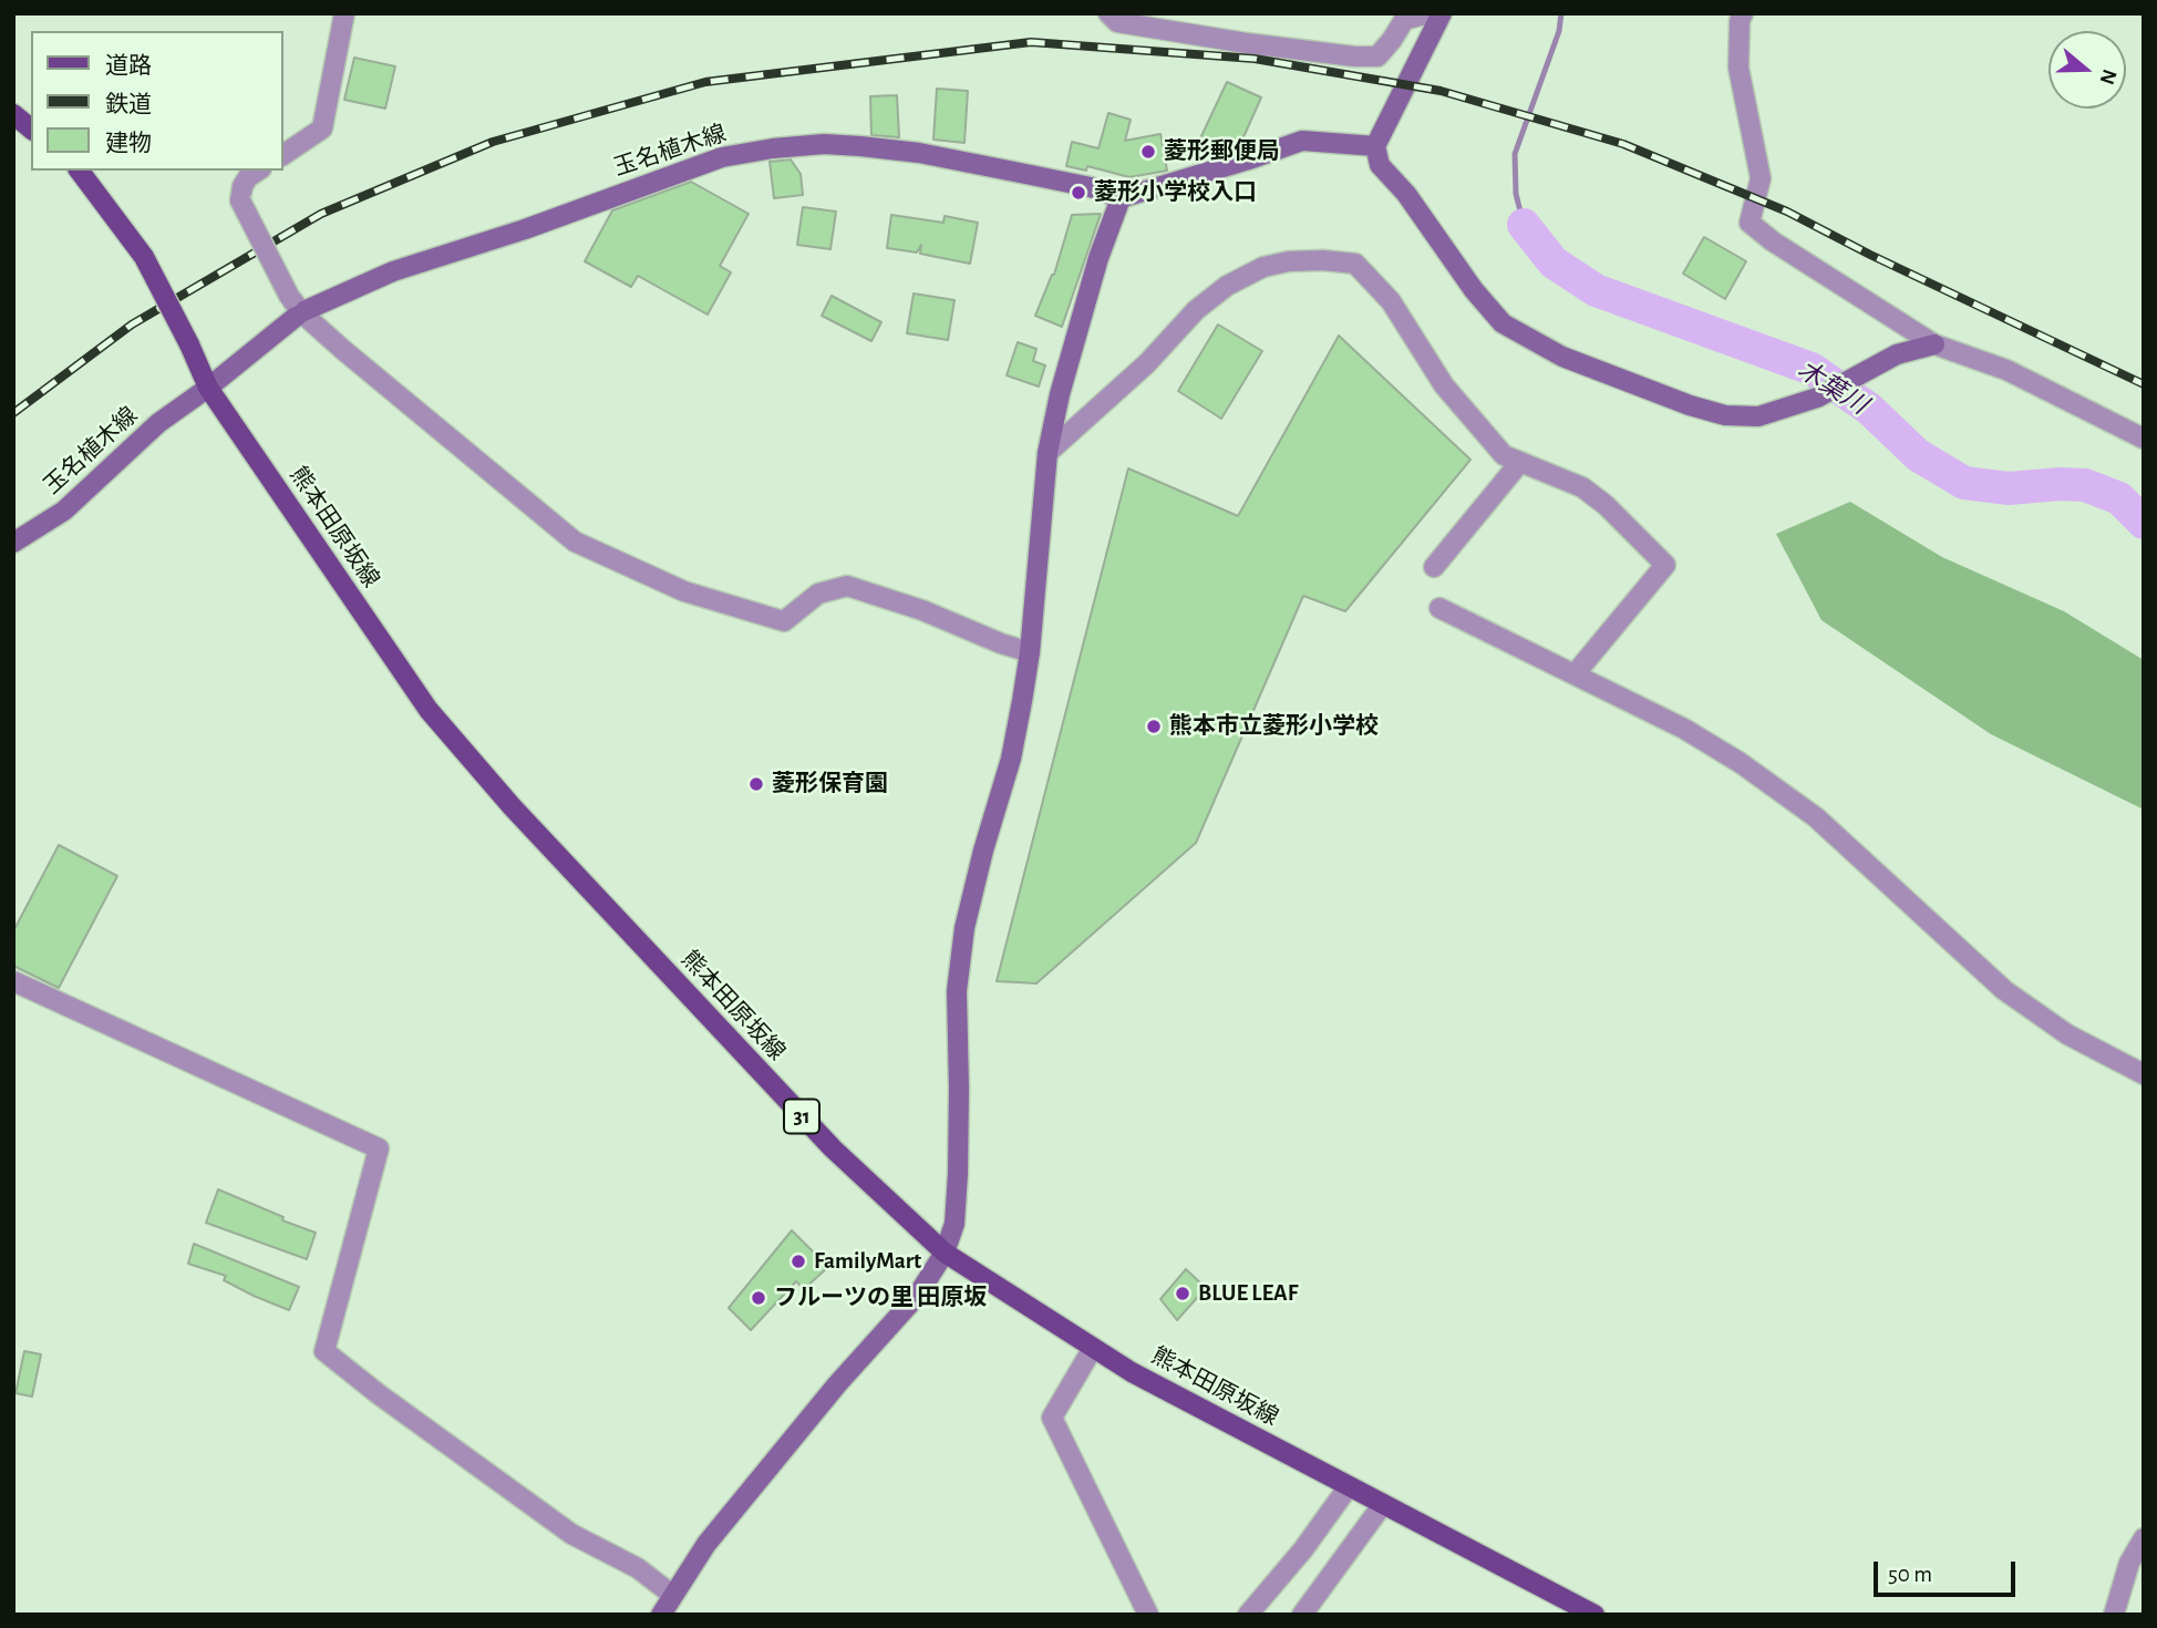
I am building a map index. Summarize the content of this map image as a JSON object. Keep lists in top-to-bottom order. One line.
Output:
{"streets":{"main road":["熊本田原坂線","31"],"street":["玉名植木線"]},"crossings":[["玉名植木線","熊本田原坂線"]],"water":["木葉川"],"places":["菱形郵便局","菱形小学校入口","熊本市立菱形小学校","菱形保育園","FamilyMart","BLUE LEAF","フルーツの里 田原坂"],"legend":["道路","鉄道","建物"],"scale_bar":"50 m","north":"right"}
